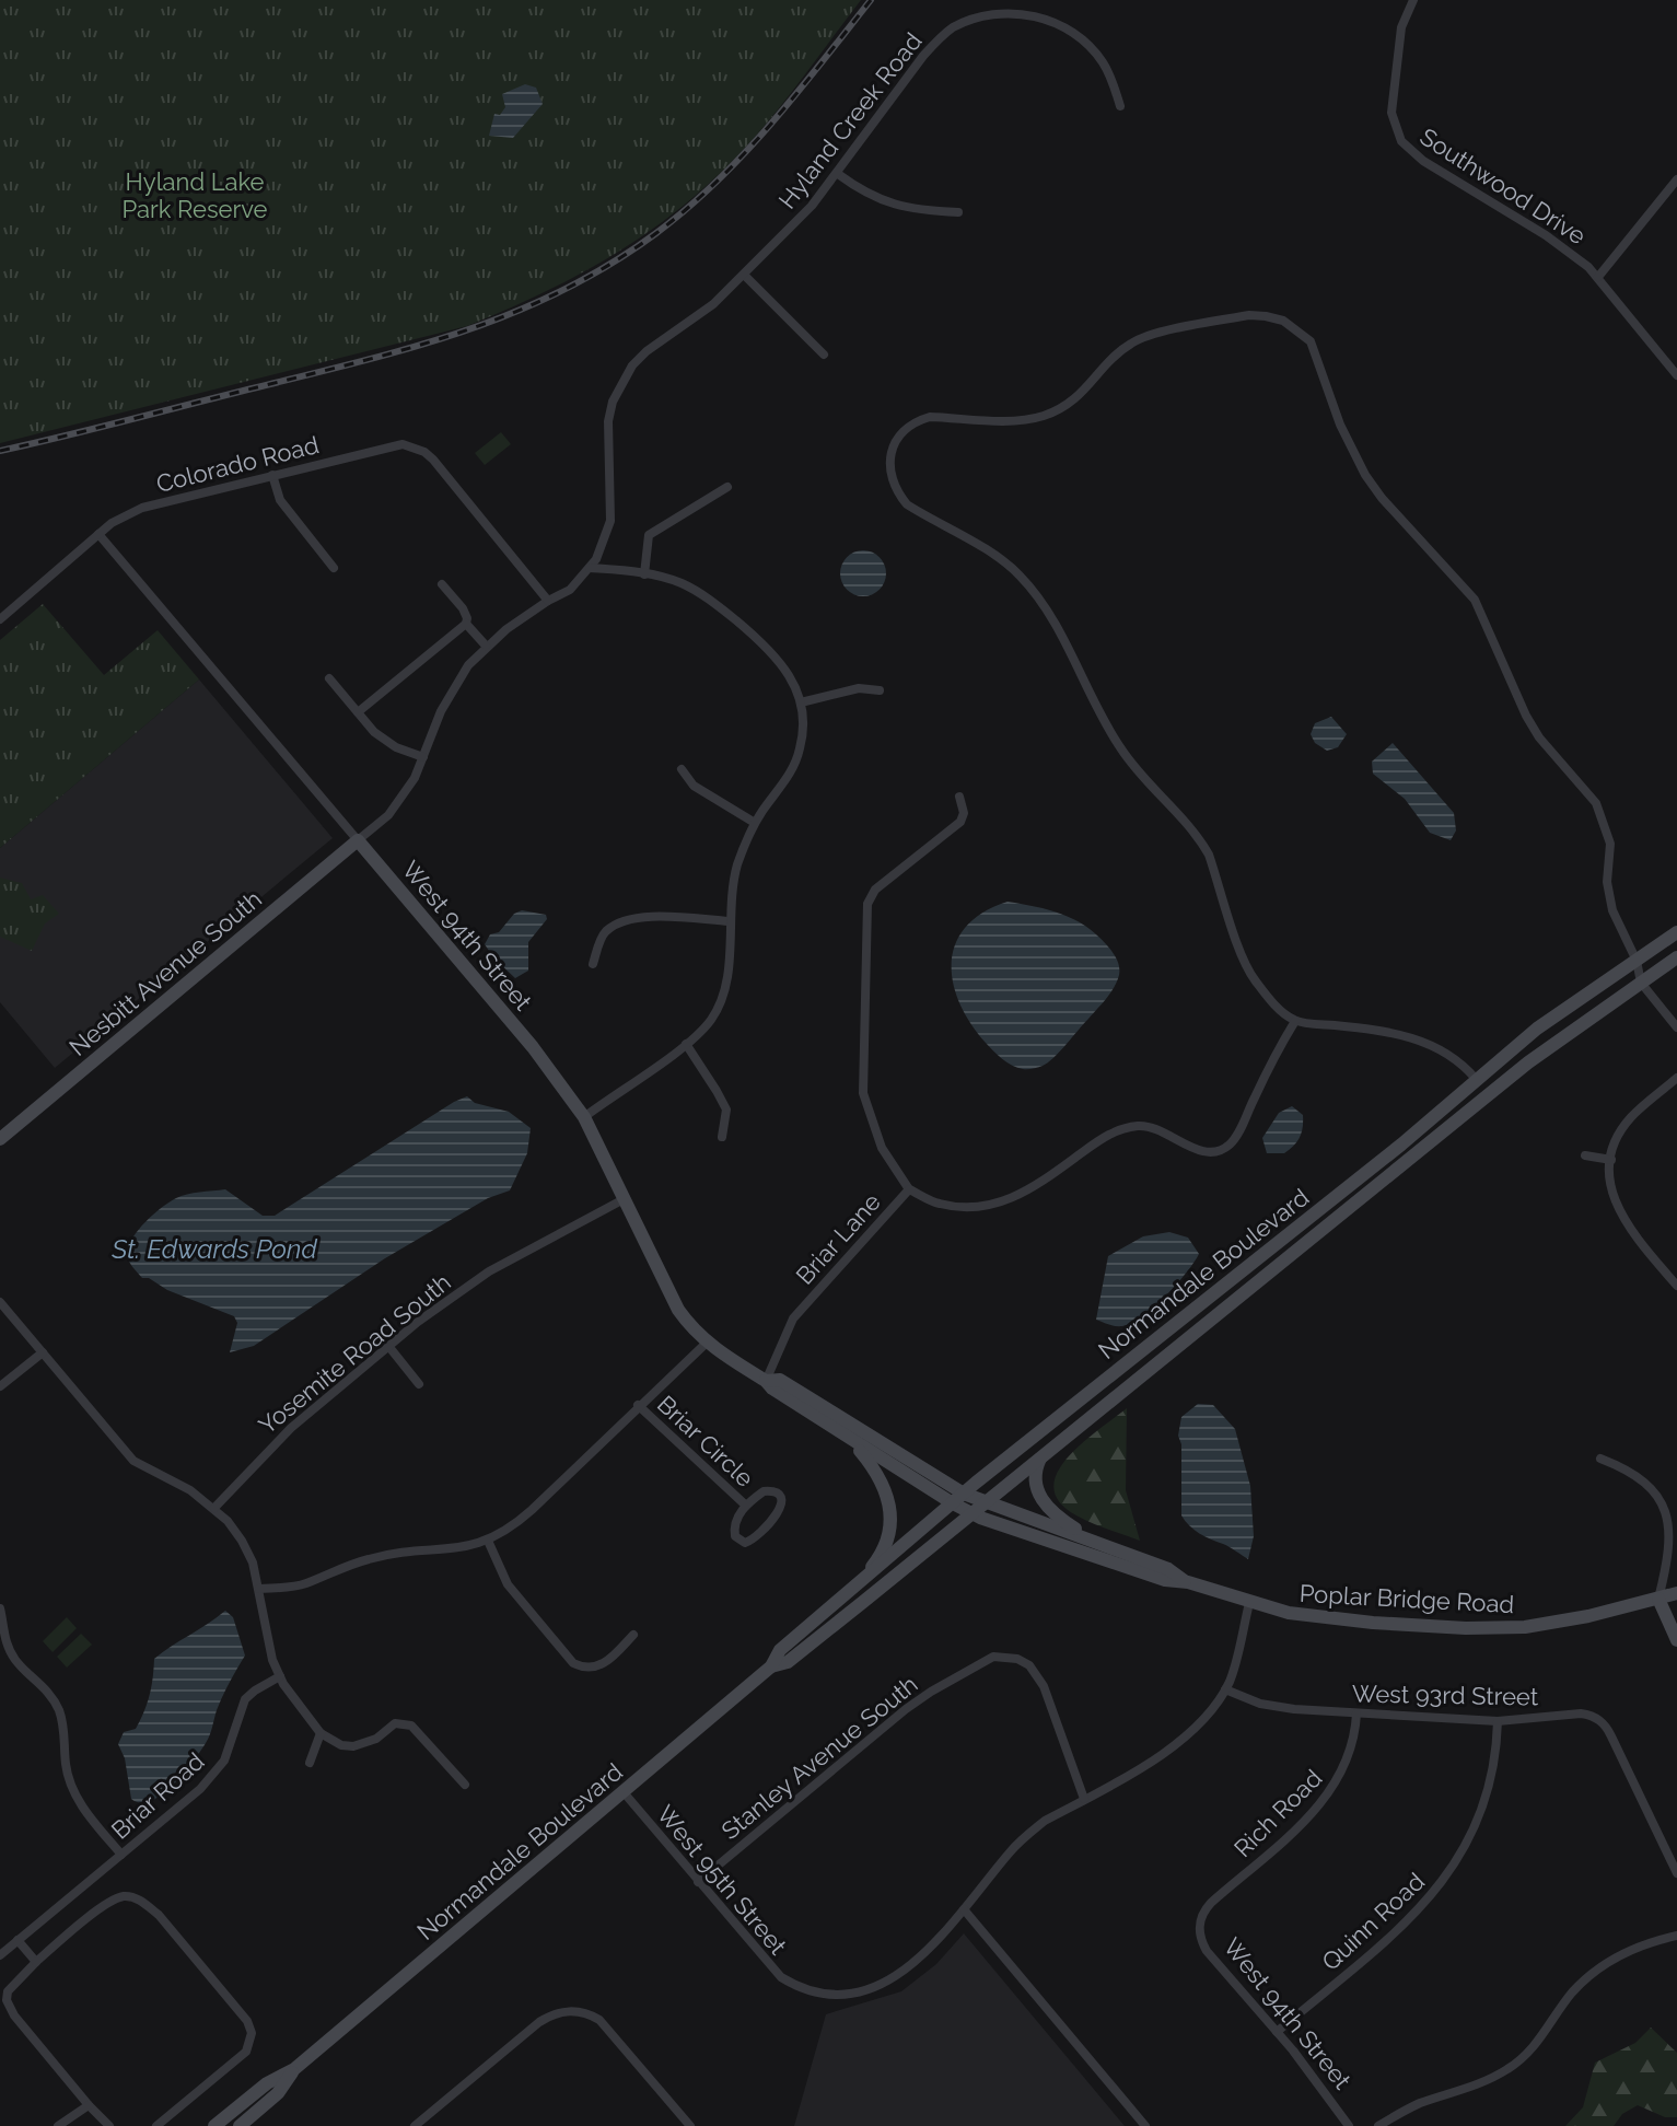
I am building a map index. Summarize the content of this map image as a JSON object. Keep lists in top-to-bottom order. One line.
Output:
{"streets":{"main road":["West 94th Street","Nesbitt Avenue South","Normandale Boulevard","Poplar Bridge Road"],"street":["Hyland Creek Road","Southwood Drive","Colorado Road","Briar Lane","Yosemite Road South","Briar Circle","West 93rd Street","Stanley Avenue South","Briar Road","Rich Road","West 95th Street","Quinn Road"]},"crossings":[["Colorado Road","West 94th Street"],["West 94th Street","Nesbitt Avenue South"],["West 94th Street","Briar Lane"],["West 94th Street","Yosemite Road South"],["West 94th Street","Poplar Bridge Road"],["West 94th Street","Rich Road"],["West 94th Street","Quinn Road"],["Normandale Boulevard","Poplar Bridge Road"],["Normandale Boulevard","West 95th Street"],["West 93rd Street","Rich Road"],["West 93rd Street","Quinn Road"],["Stanley Avenue South","West 95th Street"]],"water":["St. Edwards Pond"],"parks":["Hyland Lake Park Reserve"]}
